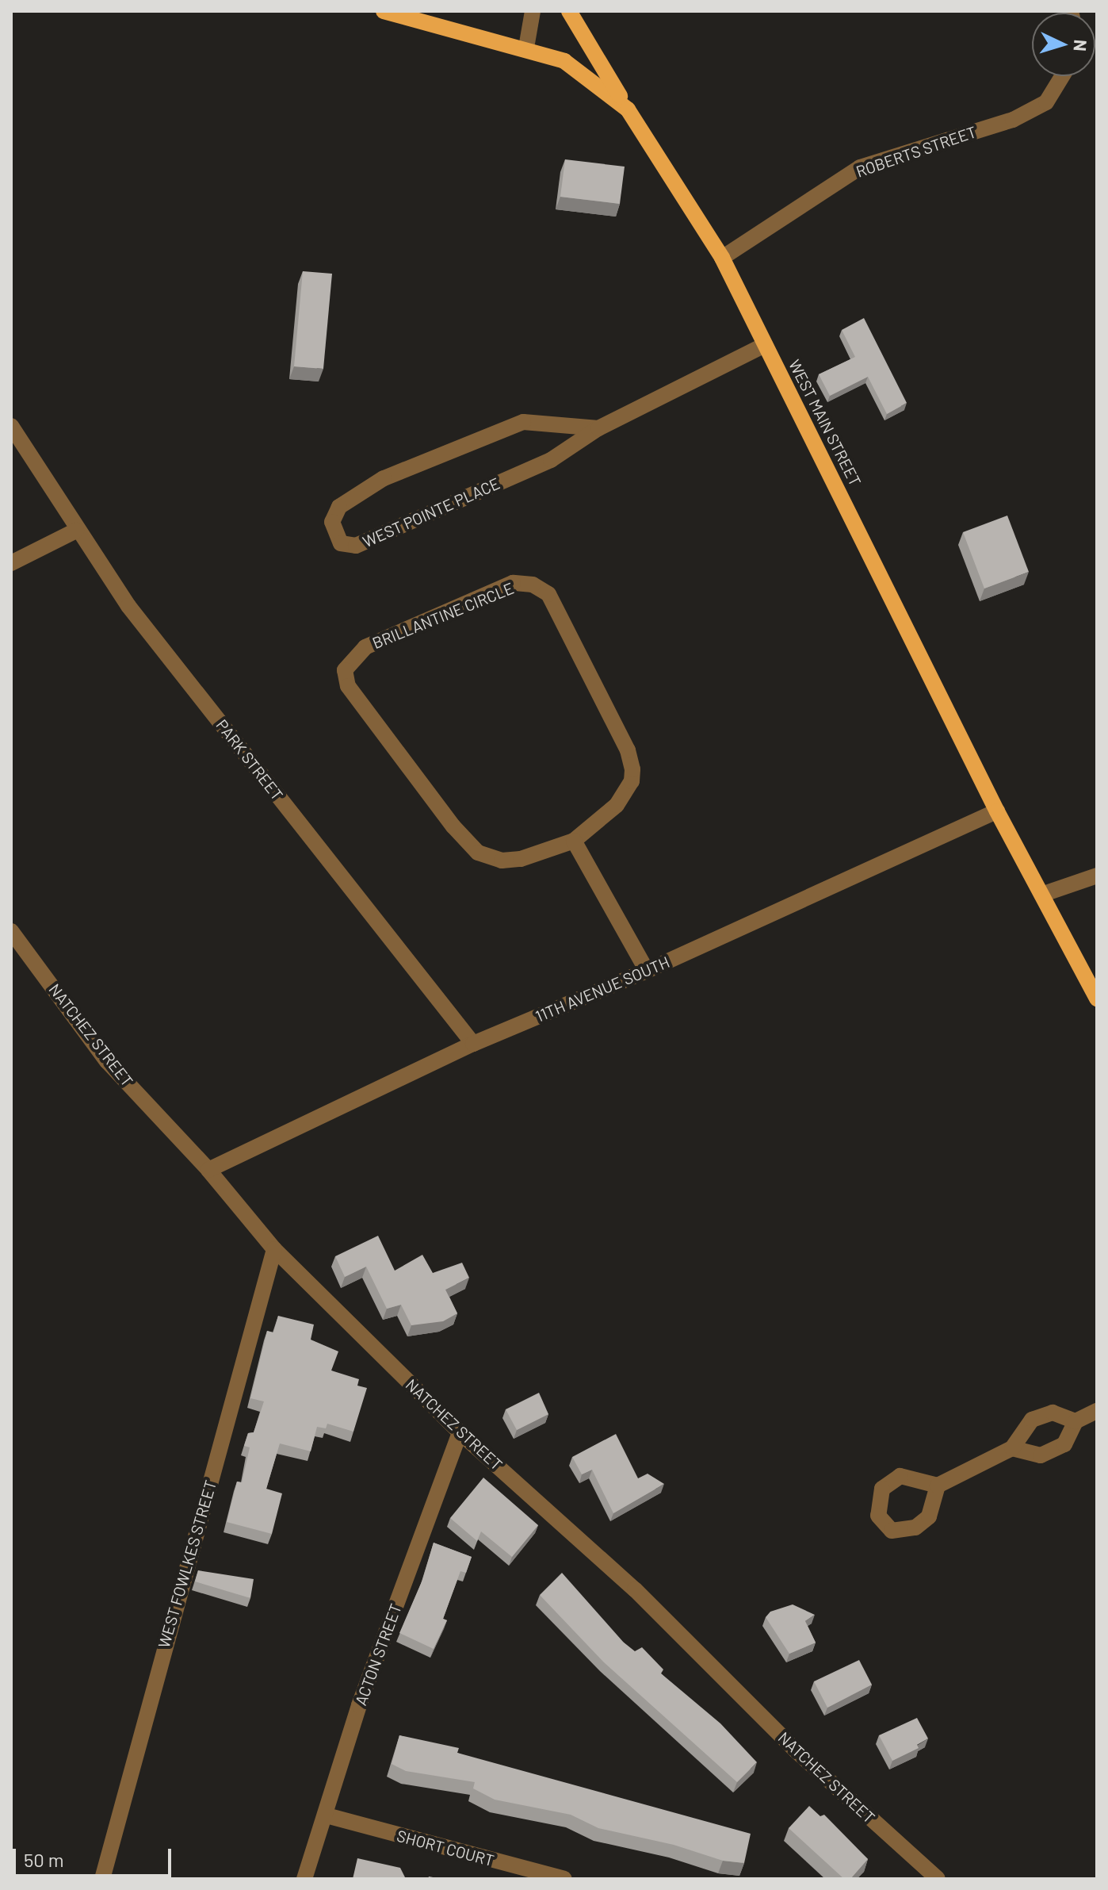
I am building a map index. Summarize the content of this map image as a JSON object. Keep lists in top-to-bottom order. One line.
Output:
{"streets":{"main road":["WEST MAIN STREET"],"street":["ROBERTS STREET","WEST POINTE PLACE","BRILLANTINE CIRCLE","PARK STREET","11TH AVENUE SOUTH","NATCHEZ STREET","WEST FOWLKES STREET","ACTON STREET","SHORT COURT"]},"crossings":[["ROBERTS STREET","WEST MAIN STREET"],["WEST MAIN STREET","WEST POINTE PLACE"],["WEST MAIN STREET","11TH AVENUE SOUTH"],["PARK STREET","11TH AVENUE SOUTH"],["11TH AVENUE SOUTH","NATCHEZ STREET"],["NATCHEZ STREET","WEST FOWLKES STREET"],["NATCHEZ STREET","ACTON STREET"],["ACTON STREET","SHORT COURT"]],"scale_bar":"50 m","north":"right"}
